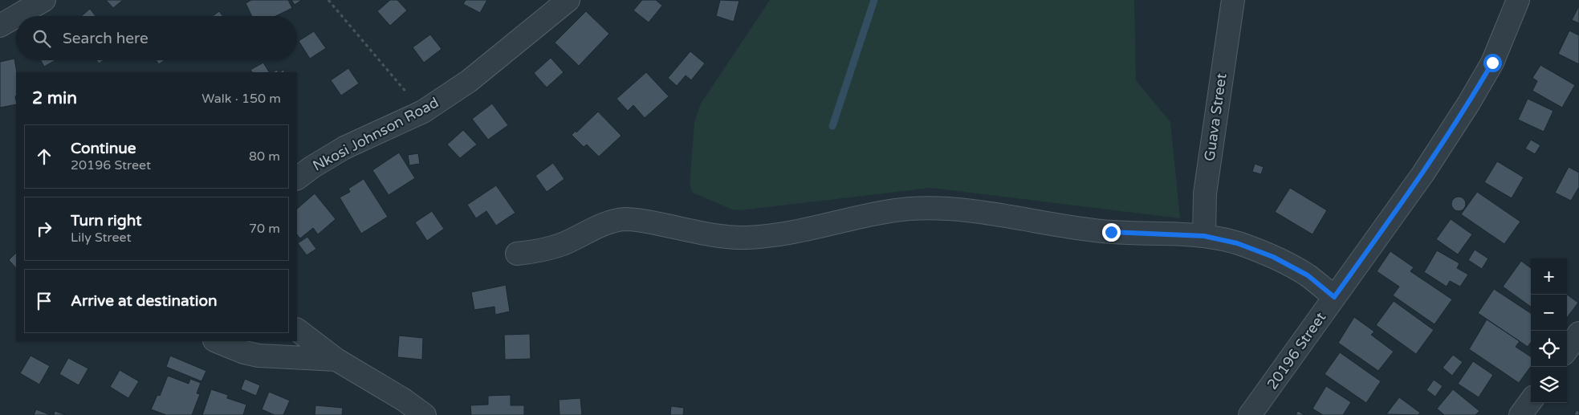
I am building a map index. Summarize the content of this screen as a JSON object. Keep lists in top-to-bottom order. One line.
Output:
{"streets":{"street":["Guava Street","Nkosi Johnson Road","20196 Street"]},"page":{"search":"Search here","heading":["2 min","Walk · 150 m"],"list":[["Continue","20196 Street","80 m"],["Turn right","Lily Street","70 m"],"Arrive at destination"],"map_buttons":["+","−"]}}
